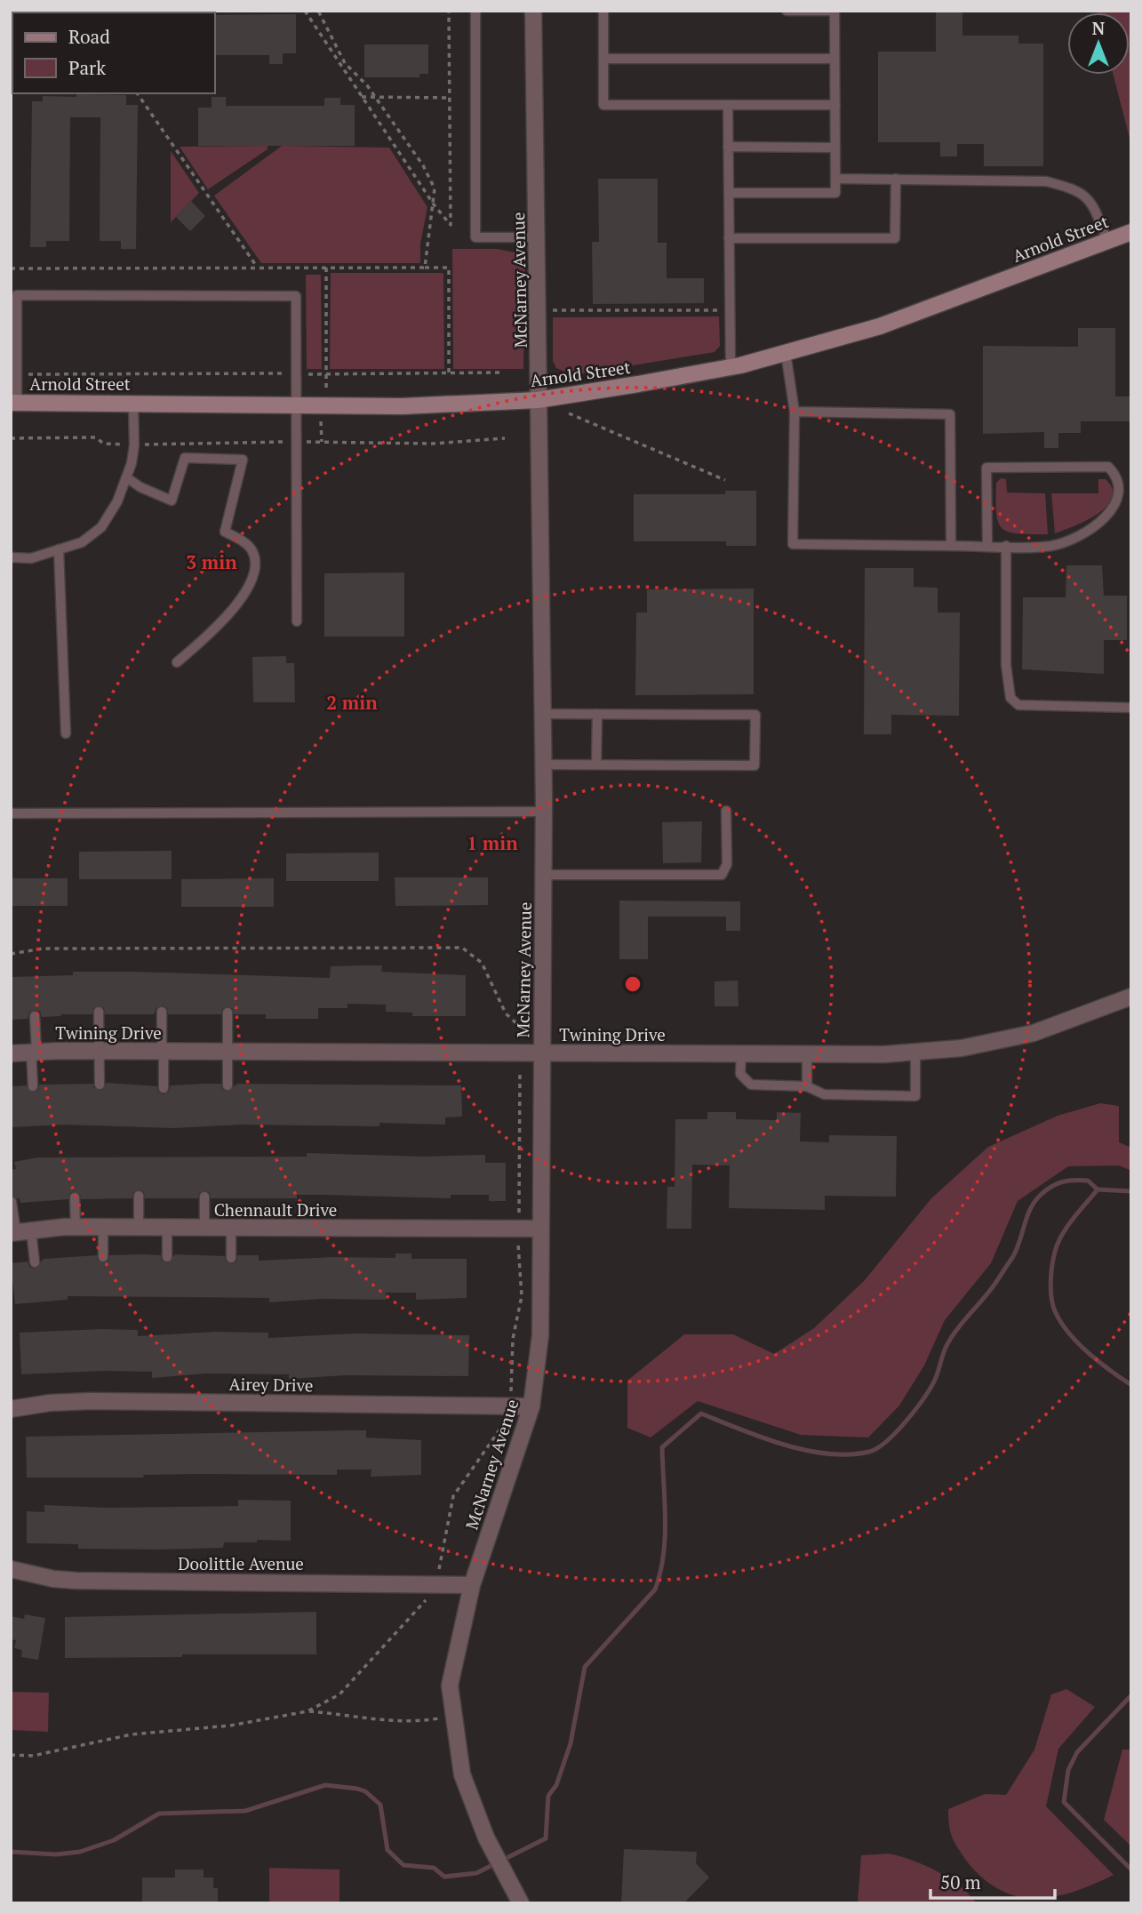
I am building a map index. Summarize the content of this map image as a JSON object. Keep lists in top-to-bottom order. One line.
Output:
{"streets":{"main road":["Arnold Street"],"street":["McNarney Avenue","Twining Drive","Chennault Drive","Airey Drive","Doolittle Avenue"]},"crossings":[["Arnold Street","McNarney Avenue"],["McNarney Avenue","Twining Drive"],["McNarney Avenue","Chennault Drive"],["McNarney Avenue","Airey Drive"],["McNarney Avenue","Doolittle Avenue"]],"legend":["Road","Park"],"scale_bar":"50 m","north":"top","rings":["3 min","2 min","1 min"]}
